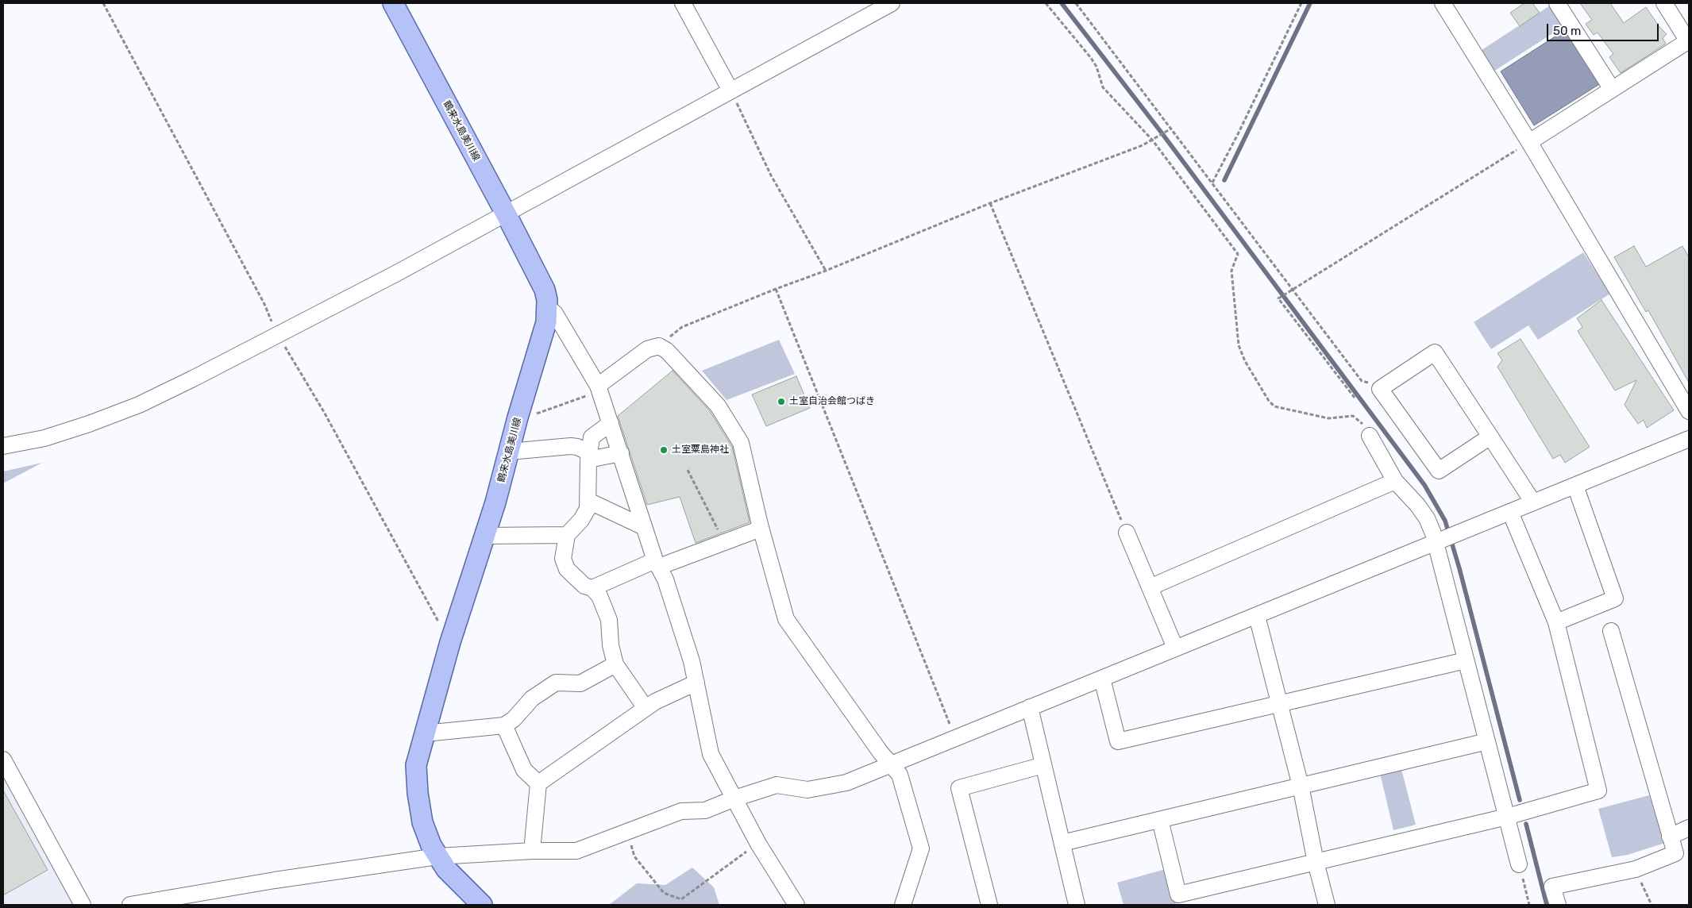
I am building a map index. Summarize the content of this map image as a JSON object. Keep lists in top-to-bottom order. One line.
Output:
{"streets":{"main road":["鶴来水島美川線"]},"places":["土室自治会館つばき","土室粟島神社"],"scale_bar":"50 m"}
